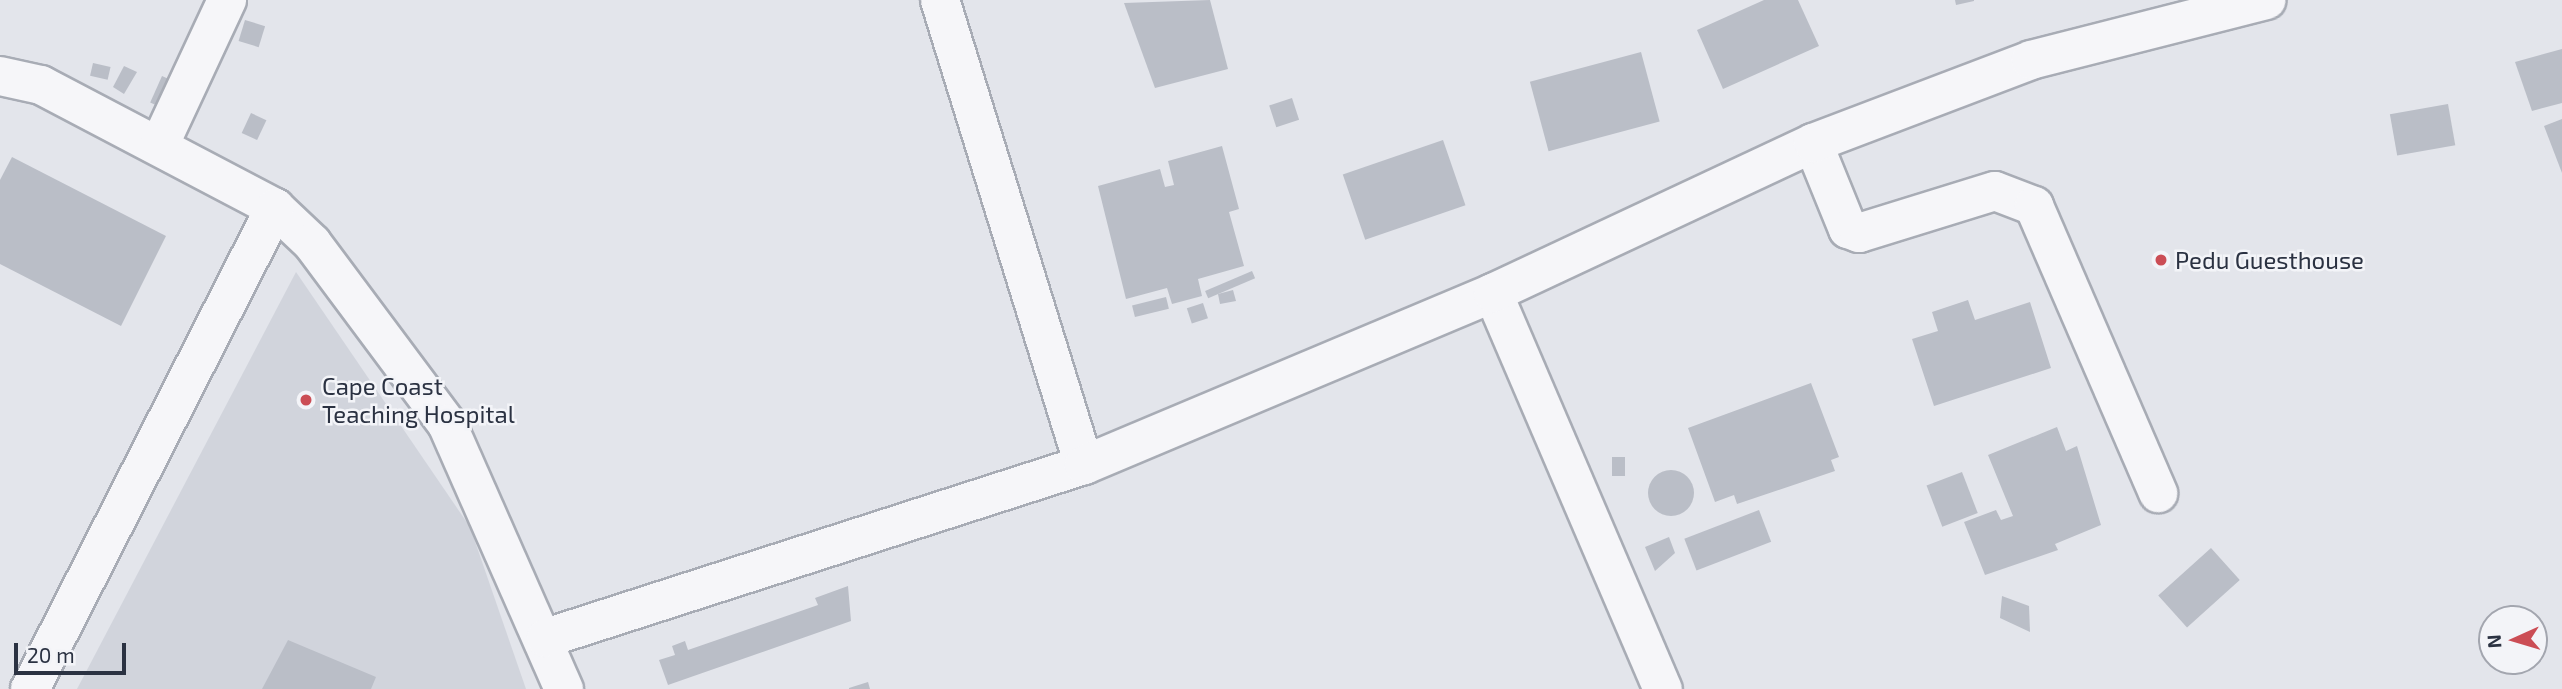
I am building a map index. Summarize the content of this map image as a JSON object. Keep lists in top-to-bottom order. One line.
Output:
{"places":["Pedu Guesthouse","Cape Coast Teaching Hospital"],"scale_bar":"20 m","north":"left"}
